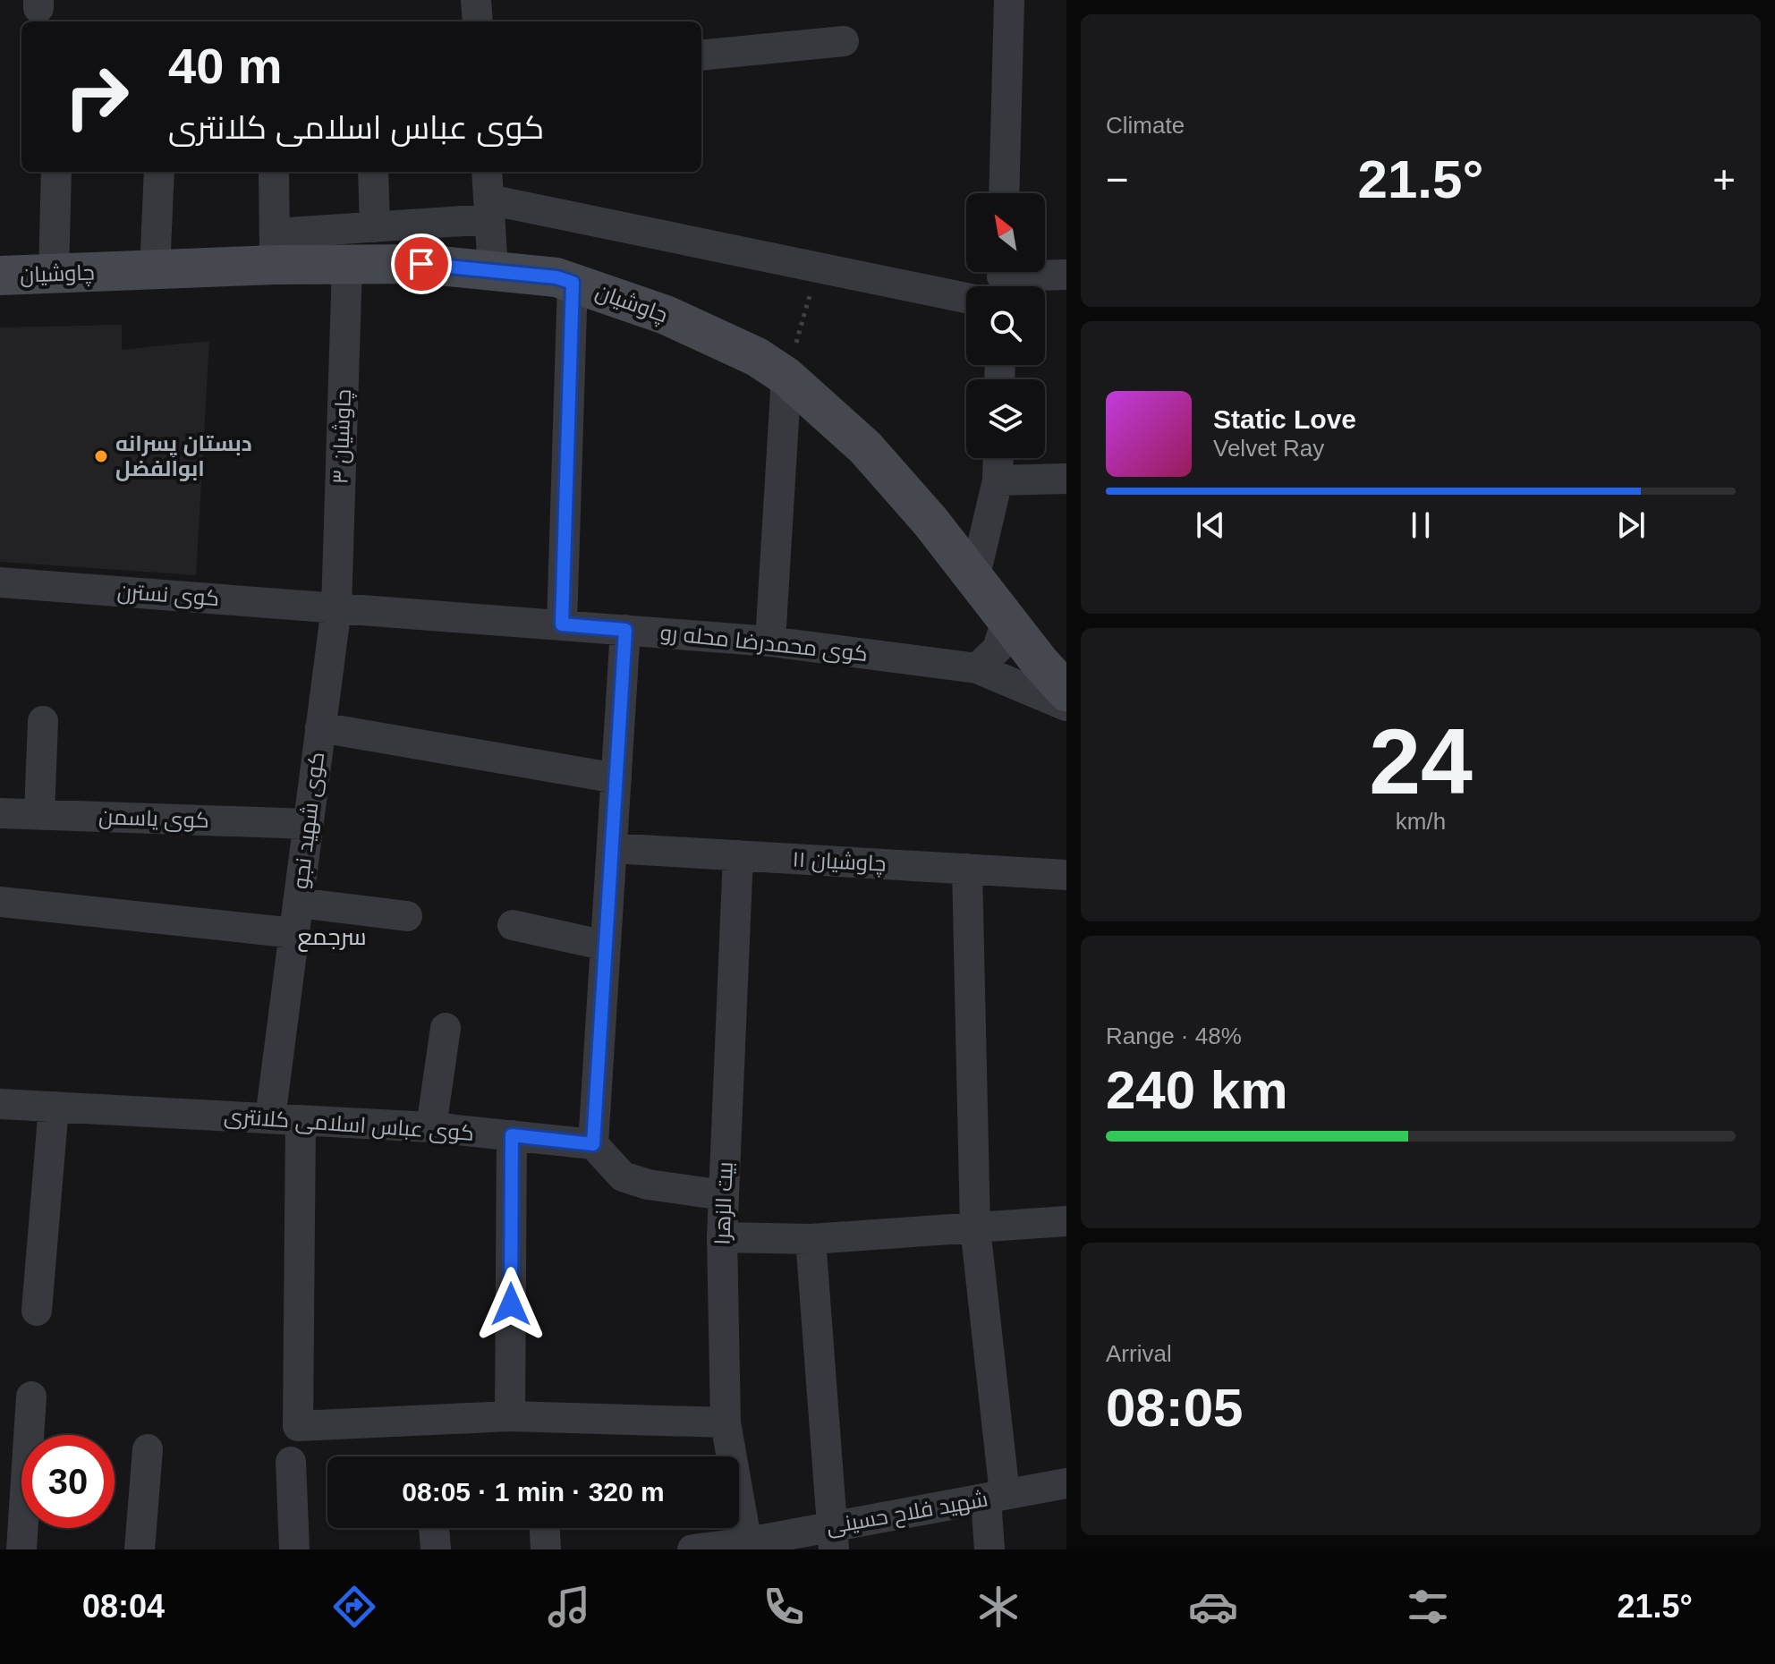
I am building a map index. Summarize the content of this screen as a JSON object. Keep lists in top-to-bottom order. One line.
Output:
{"streets":{"main road":["چاوشیان"],"street":["چاوشیان ۳","کوی نسترن","کوی محمدرضا محله رو","کوی یاسمن","کوی شهید نجو","چاوشیان ۱۱","کوی عباس اسلامی کلانتری","بیت الزهرا","شهید فلاح حسینی"]},"crossings":[["چاوشیان","چاوشیان ۳"],["چاوشیان ۳","کوی نسترن"],["چاوشیان ۳","کوی محمدرضا محله رو"],["چاوشیان ۳","کوی شهید نجو"],["کوی نسترن","کوی محمدرضا محله رو"],["کوی نسترن","کوی شهید نجو"],["کوی محمدرضا محله رو","کوی شهید نجو"],["کوی یاسمن","کوی شهید نجو"],["کوی شهید نجو","کوی عباس اسلامی کلانتری"],["چاوشیان ۱۱","بیت الزهرا"],["بیت الزهرا","شهید فلاح حسینی"]],"districts":["سرجمع"],"places":["دبستان پسرانه ابوالفضل"],"north":"top left","page":{"tile":["Climate",["24","km/h"],["Range · 48%","240 km"],["Arrival","08:05"]],"turn":["40 m","کوی عباس اسلامی کلانتری"],"heat":["−","21.5°","+"],"song":["Static Love","Velvet Ray"],"limit":"30","trip":"08:05 · 1 min · 320 m","tabs":["08:04","21.5°"]}}
